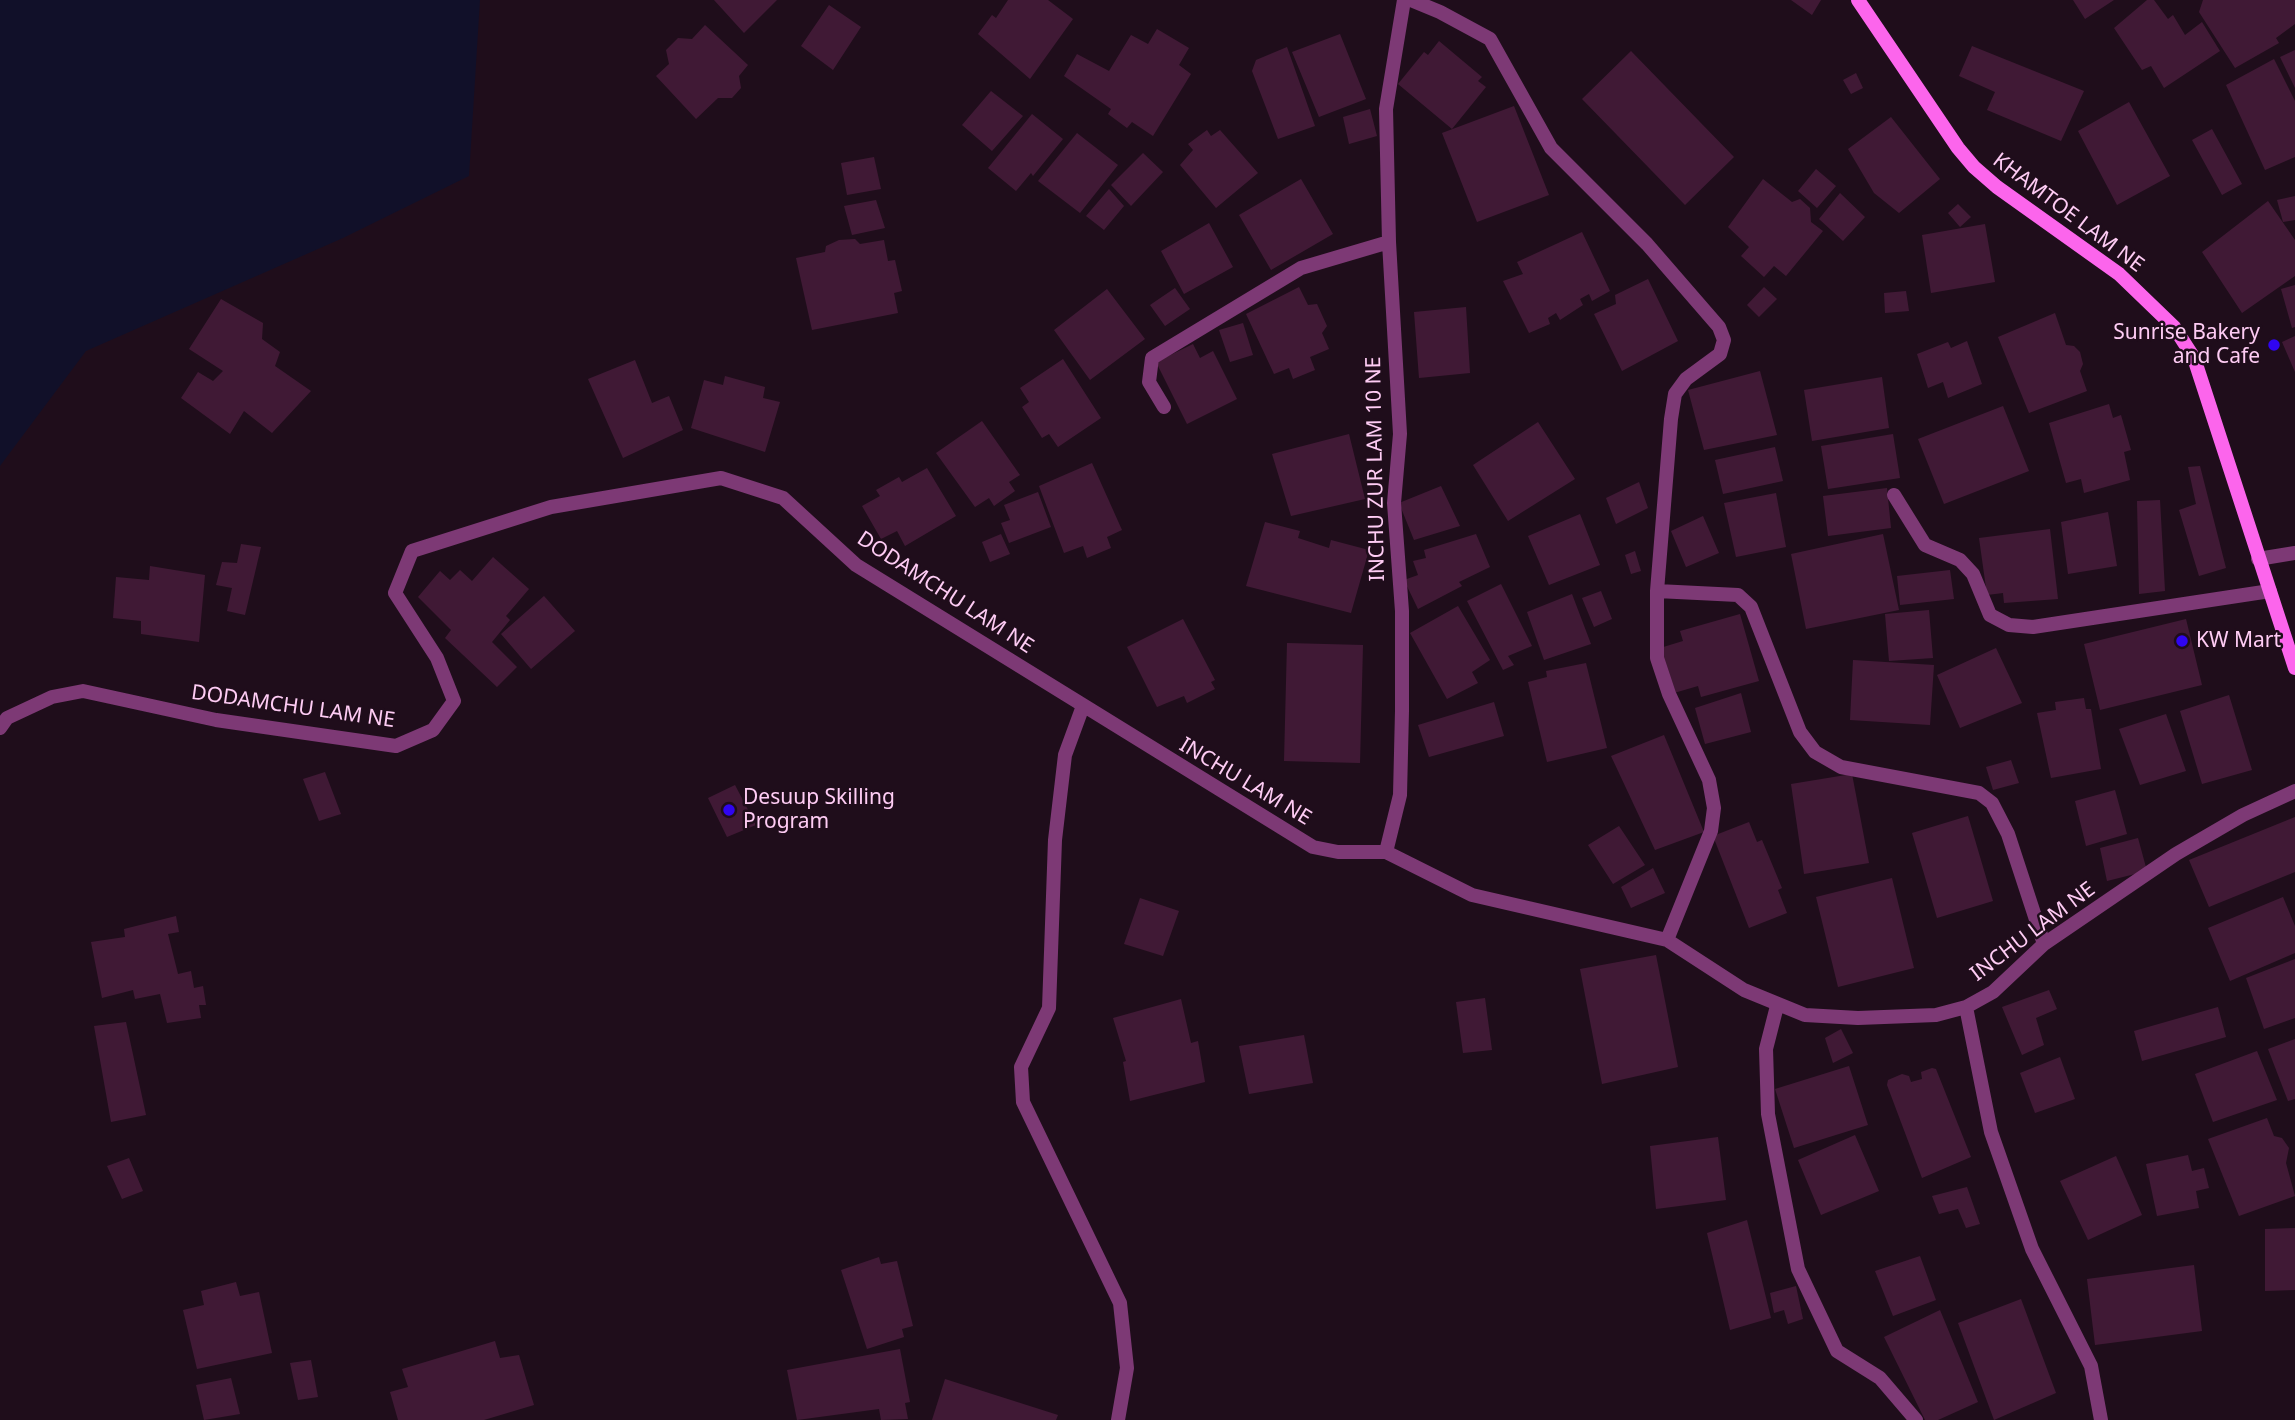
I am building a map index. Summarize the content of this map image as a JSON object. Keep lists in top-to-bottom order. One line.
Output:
{"streets":{"main road":["KHAMTOE LAM NE"],"street":["INCHU ZUR LAM 10 NE","DODAMCHU LAM NE","INCHU LAM NE"]},"crossings":[["INCHU ZUR LAM 10 NE","INCHU LAM NE"],["DODAMCHU LAM NE","INCHU LAM NE"]],"places":["Sunrise Bakery and Cafe","KW Mart","Desuup Skilling Program"]}
